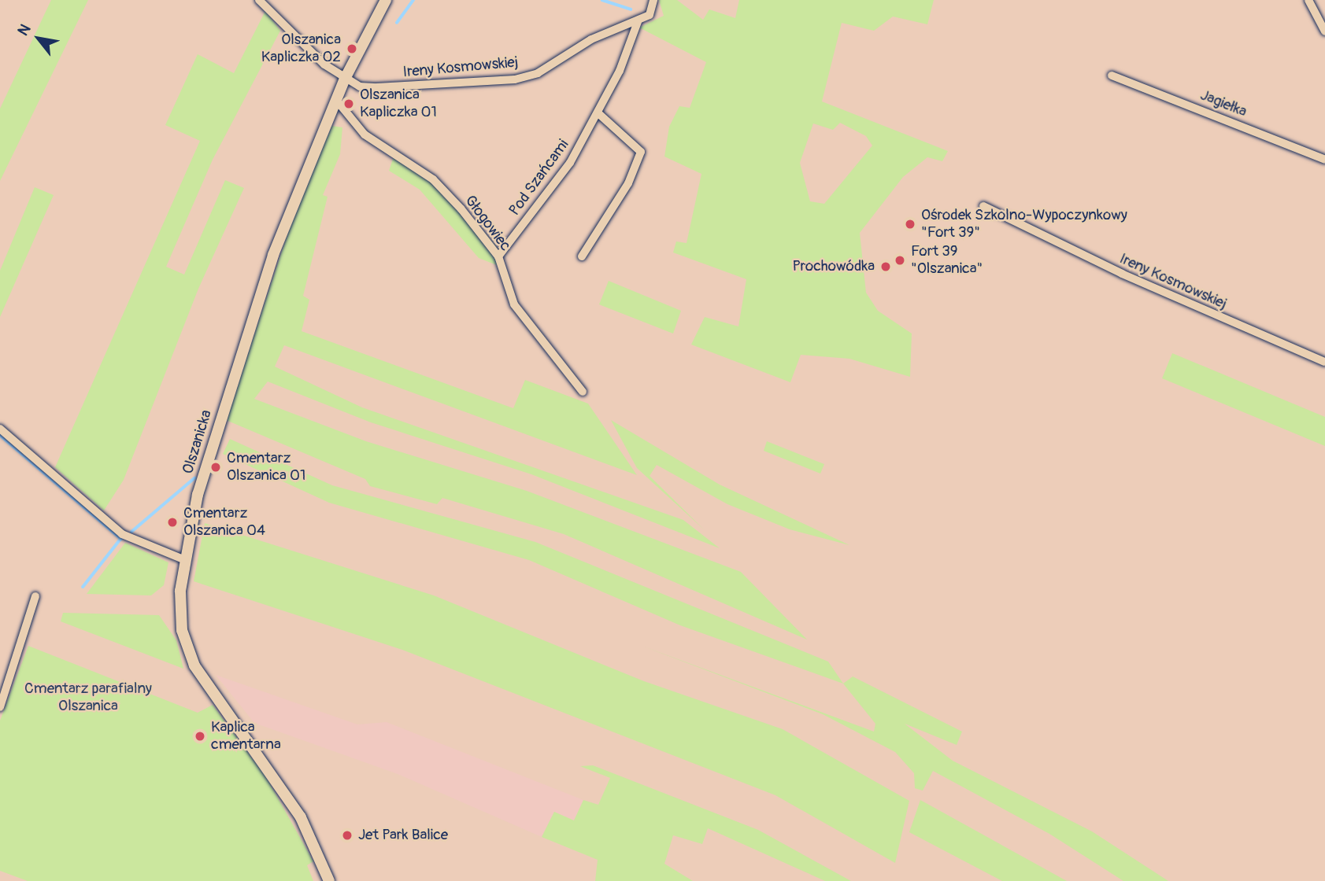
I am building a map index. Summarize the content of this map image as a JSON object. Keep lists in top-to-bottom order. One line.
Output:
{"streets":{"street":["Ireny Kosmowskiej","Jagiełka","Pod Szańcami","Głogowiec","Olszanicka"]},"crossings":[["Ireny Kosmowskiej","Pod Szańcami"],["Ireny Kosmowskiej","Olszanicka"],["Pod Szańcami","Głogowiec"],["Głogowiec","Olszanicka"]],"parks":["Cmentarz parafialny Olszanica"],"places":["Olszanica Kapliczka 02","Olszanica Kapliczka 01","Ośrodek Szkolno-Wypoczynkowy \"Fort 39\"","Fort 39 \"Olszanica\"","Prochowódka","Cmentarz Olszanica 01","Cmentarz Olszanica 04","Kaplica cmentarna","Jet Park Balice"],"north":"top left"}
